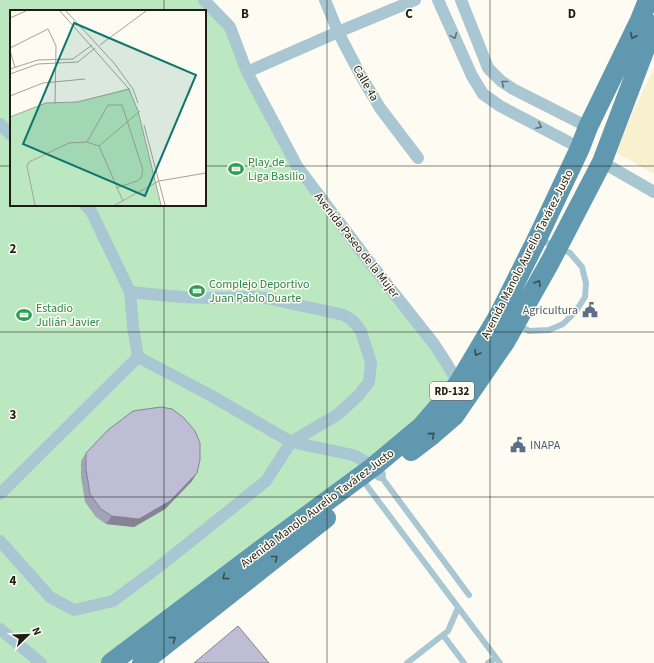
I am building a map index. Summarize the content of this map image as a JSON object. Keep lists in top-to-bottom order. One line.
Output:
{"streets":{"main road":["Avenida Manolo Aurelio Tavárez Justo","RD-132"],"street":["Calle 4a","Avenida Paseo de la Mujer"]},"crossings":[["Avenida Paseo de la Mujer","Avenida Manolo Aurelio Tavárez Justo"]],"places":{"sports":["Play de Liga Basilio","Complejo Deportivo Juan Pablo Duarte","Estadio Julián Javier"],"public building":["Agricultura","INAPA"]},"north":"top right","grid":{"columns":["B","C","D"],"rows":["2","3","4"]}}
